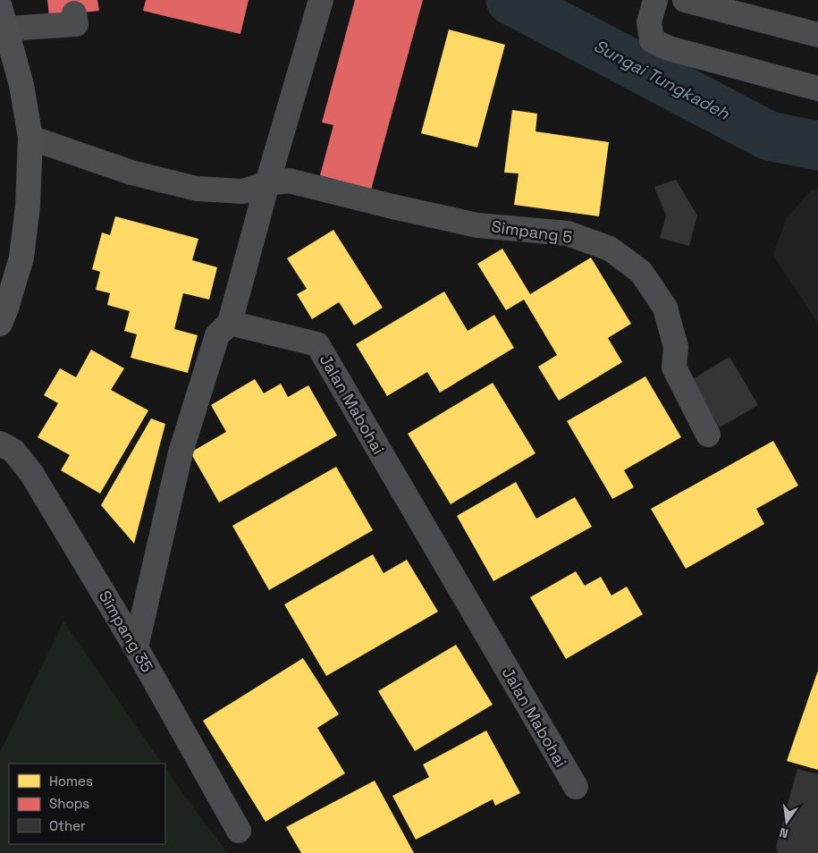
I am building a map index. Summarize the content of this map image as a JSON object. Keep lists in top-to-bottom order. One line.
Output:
{"streets":{"street":["Simpang 5","Jalan Mabohai","Simpang 35"]},"water":["Sungai Tungkadeh"],"legend":["Homes","Shops","Other"],"north":"bottom"}
